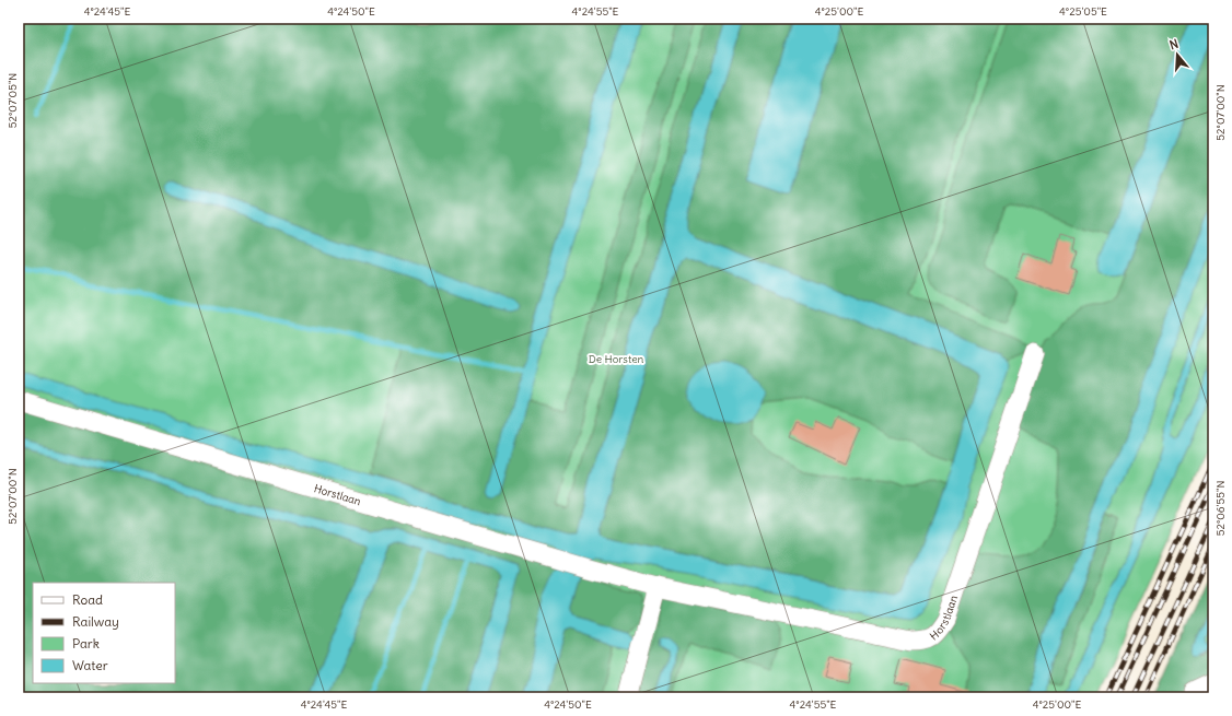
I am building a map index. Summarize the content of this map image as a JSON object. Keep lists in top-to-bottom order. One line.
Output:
{"streets":{"street":["Horstlaan"]},"parks":["De Horsten"],"legend":["Road","Railway","Park","Water"],"north":"top","coordinates":["4°24'45\"E","4°24'50\"E","4°24'55\"E","4°25'00\"E","4°25'05\"E","52°07'05\"N","52°07'00\"N","52°06'55\"N"]}
